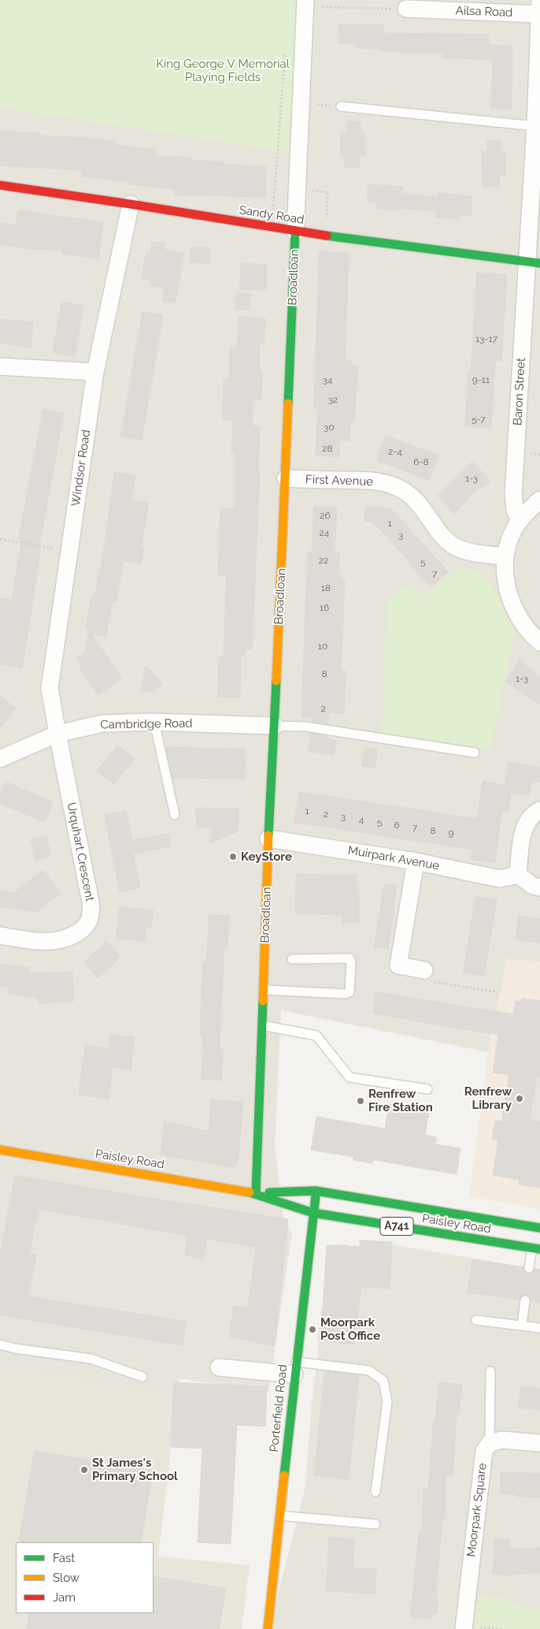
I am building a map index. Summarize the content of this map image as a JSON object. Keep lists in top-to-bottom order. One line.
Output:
{"streets":{"street":["Ailsa Road","Sandy Road","Broadloan","Baron Street","Windsor Road","First Avenue","Cambridge Road","Urquhart Crescent","Muirpark Avenue","Paisley Road","A741","Porterfield Road","Moorpark Square"]},"crossings":[["Ailsa Road","Baron Street"],["Sandy Road","Broadloan"],["Sandy Road","Baron Street"],["Sandy Road","Windsor Road"],["Broadloan","First Avenue"],["Broadloan","Cambridge Road"],["Broadloan","Muirpark Avenue"],["Broadloan","Paisley Road"],["Windsor Road","Cambridge Road"],["Windsor Road","Urquhart Crescent"],["Cambridge Road","Urquhart Crescent"],["Paisley Road","Porterfield Road"]],"parks":["King George V Memorial Playing Fields"],"places":["KeyStore","Renfrew Library","Renfrew Fire Station","Moorpark Post Office","St James's Primary School"],"house_numbers":["13-17","34","9-11","32","5-7","30","28","2-4","6-8","1-3","26","1","24","3","22","5","7","18","16","10","8","1-3","2","1","2","3","4","5","6","7","8","9"],"legend":["Fast","Slow","Jam"]}
